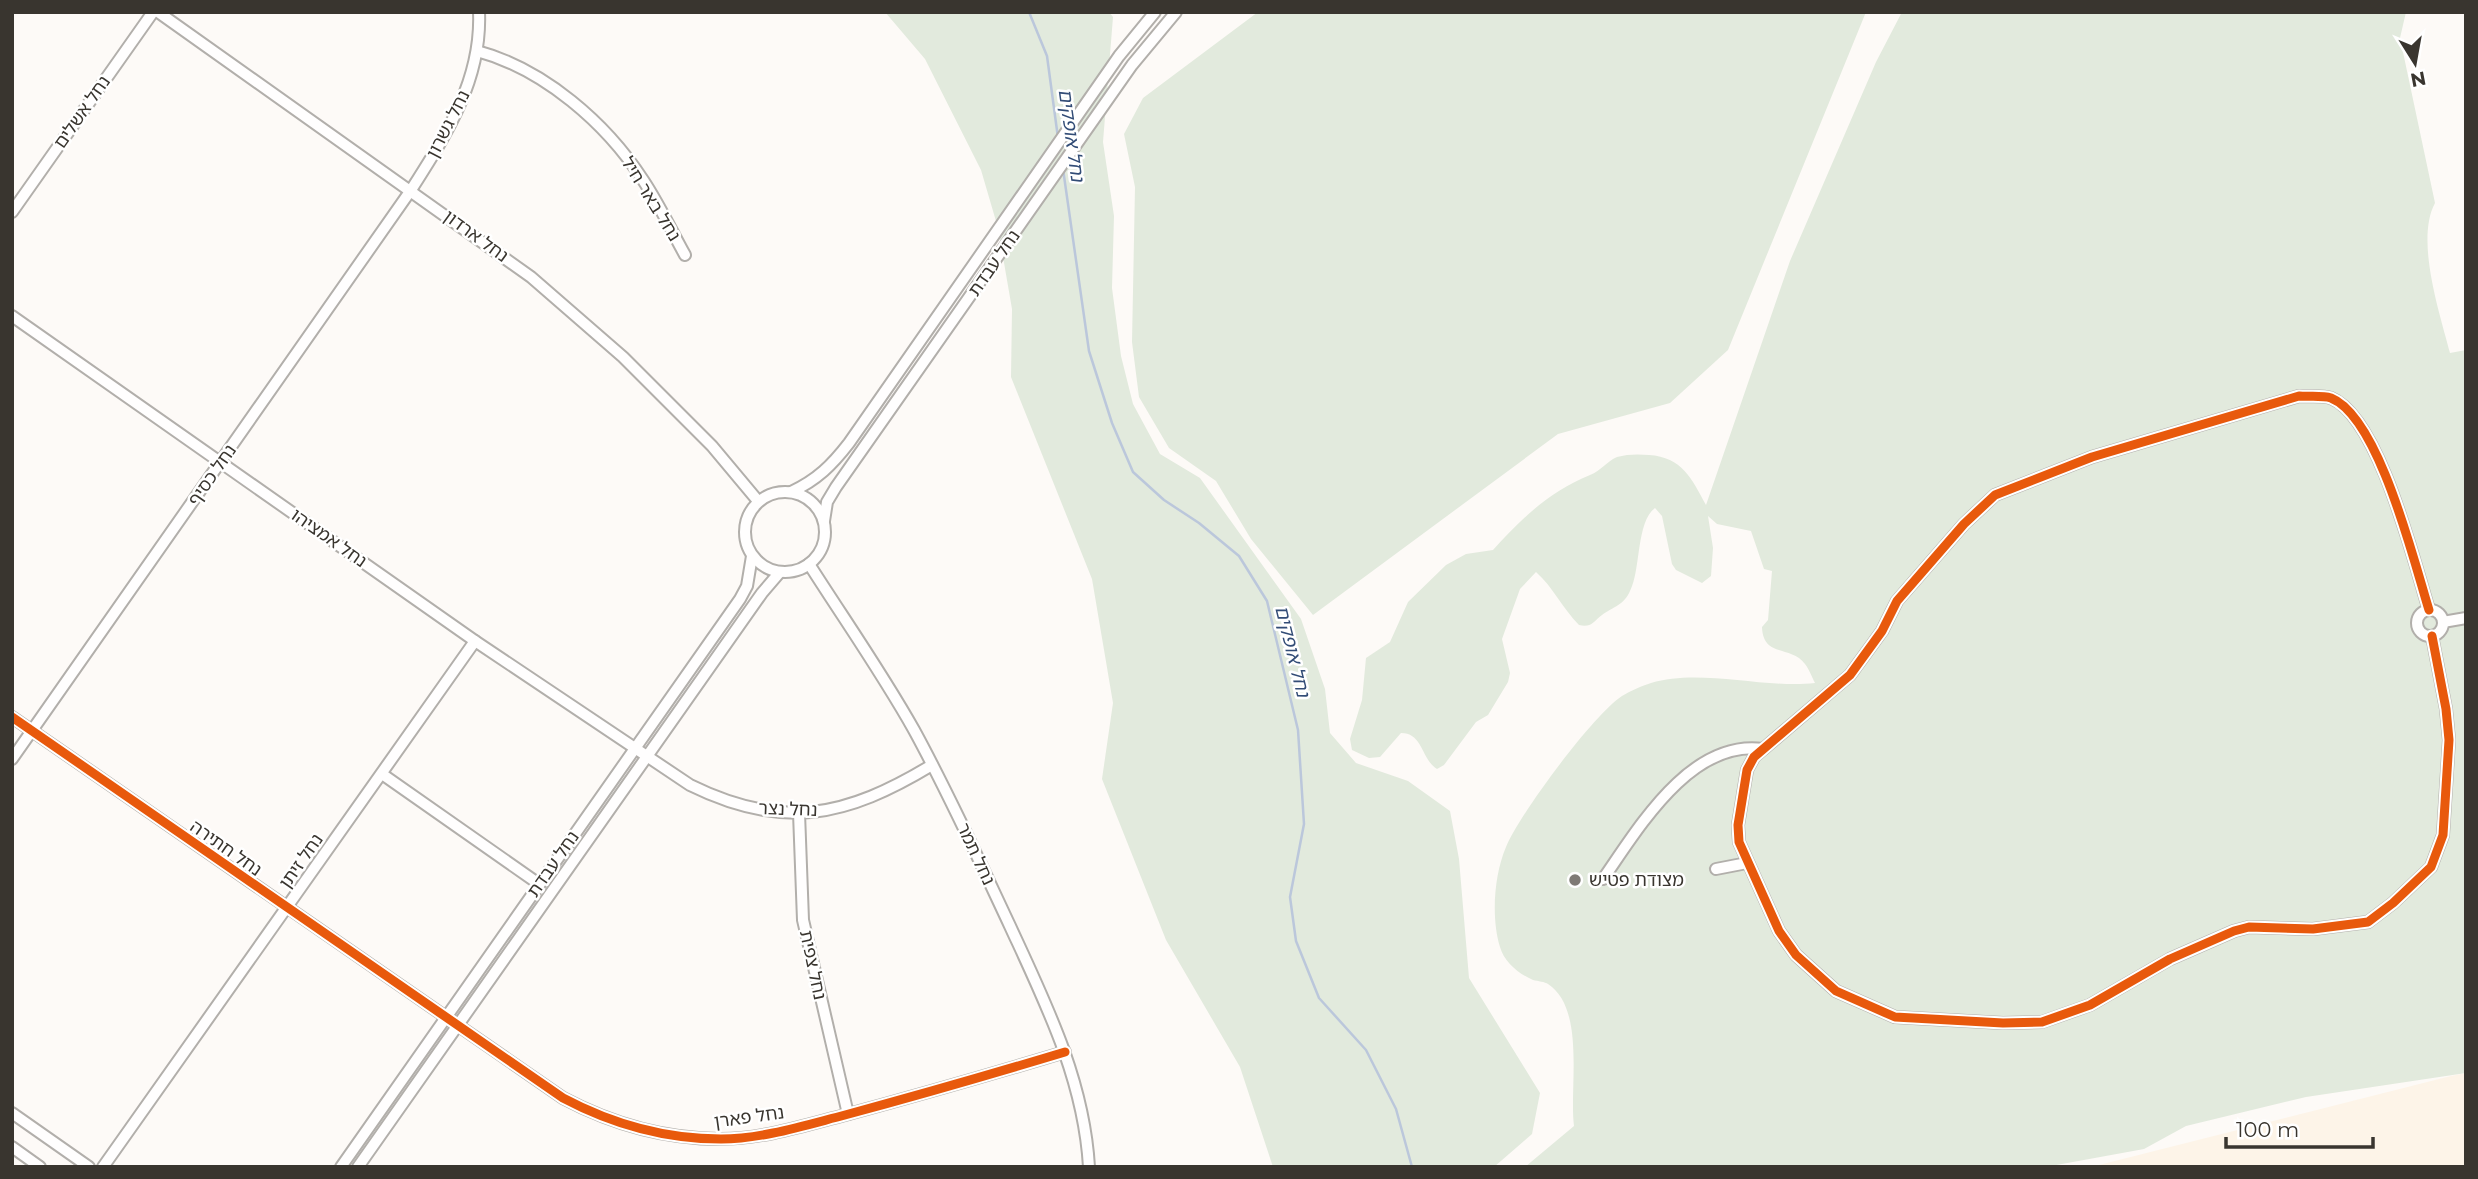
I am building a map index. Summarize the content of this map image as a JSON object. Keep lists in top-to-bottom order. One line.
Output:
{"streets":{"street":["נחל אשלים","נחל גשרון","נחל באר חיל","נחל ארדון","נחל עבדת","נחל כסיף","נחל אמציהו","נחל נצר","נחל חתירה","נחל תמר","נחל זיתן","נחל צפית","נחל פארן"]},"crossings":[["נחל גשרון","נחל באר חיל"],["נחל גשרון","נחל ארדון"],["נחל גשרון","נחל כסיף"],["נחל ארדון","נחל עבדת"],["נחל ארדון","נחל כסיף"],["נחל ארדון","נחל תמר"],["נחל עבדת","נחל אמציהו"],["נחל עבדת","נחל נצר"],["נחל עבדת","נחל חתירה"],["נחל עבדת","נחל תמר"],["נחל עבדת","נחל פארן"],["נחל כסיף","נחל אמציהו"],["נחל כסיף","נחל חתירה"],["נחל אמציהו","נחל נצר"],["נחל אמציהו","נחל זיתן"],["נחל נצר","נחל תמר"],["נחל נצר","נחל צפית"],["נחל חתירה","נחל זיתן"],["נחל חתירה","נחל פארן"],["נחל תמר","נחל פארן"],["נחל צפית","נחל פארן"]],"water":["נחל אופקים"],"places":["מצודת פטיש"],"scale_bar":"100 m","north":"bottom"}
